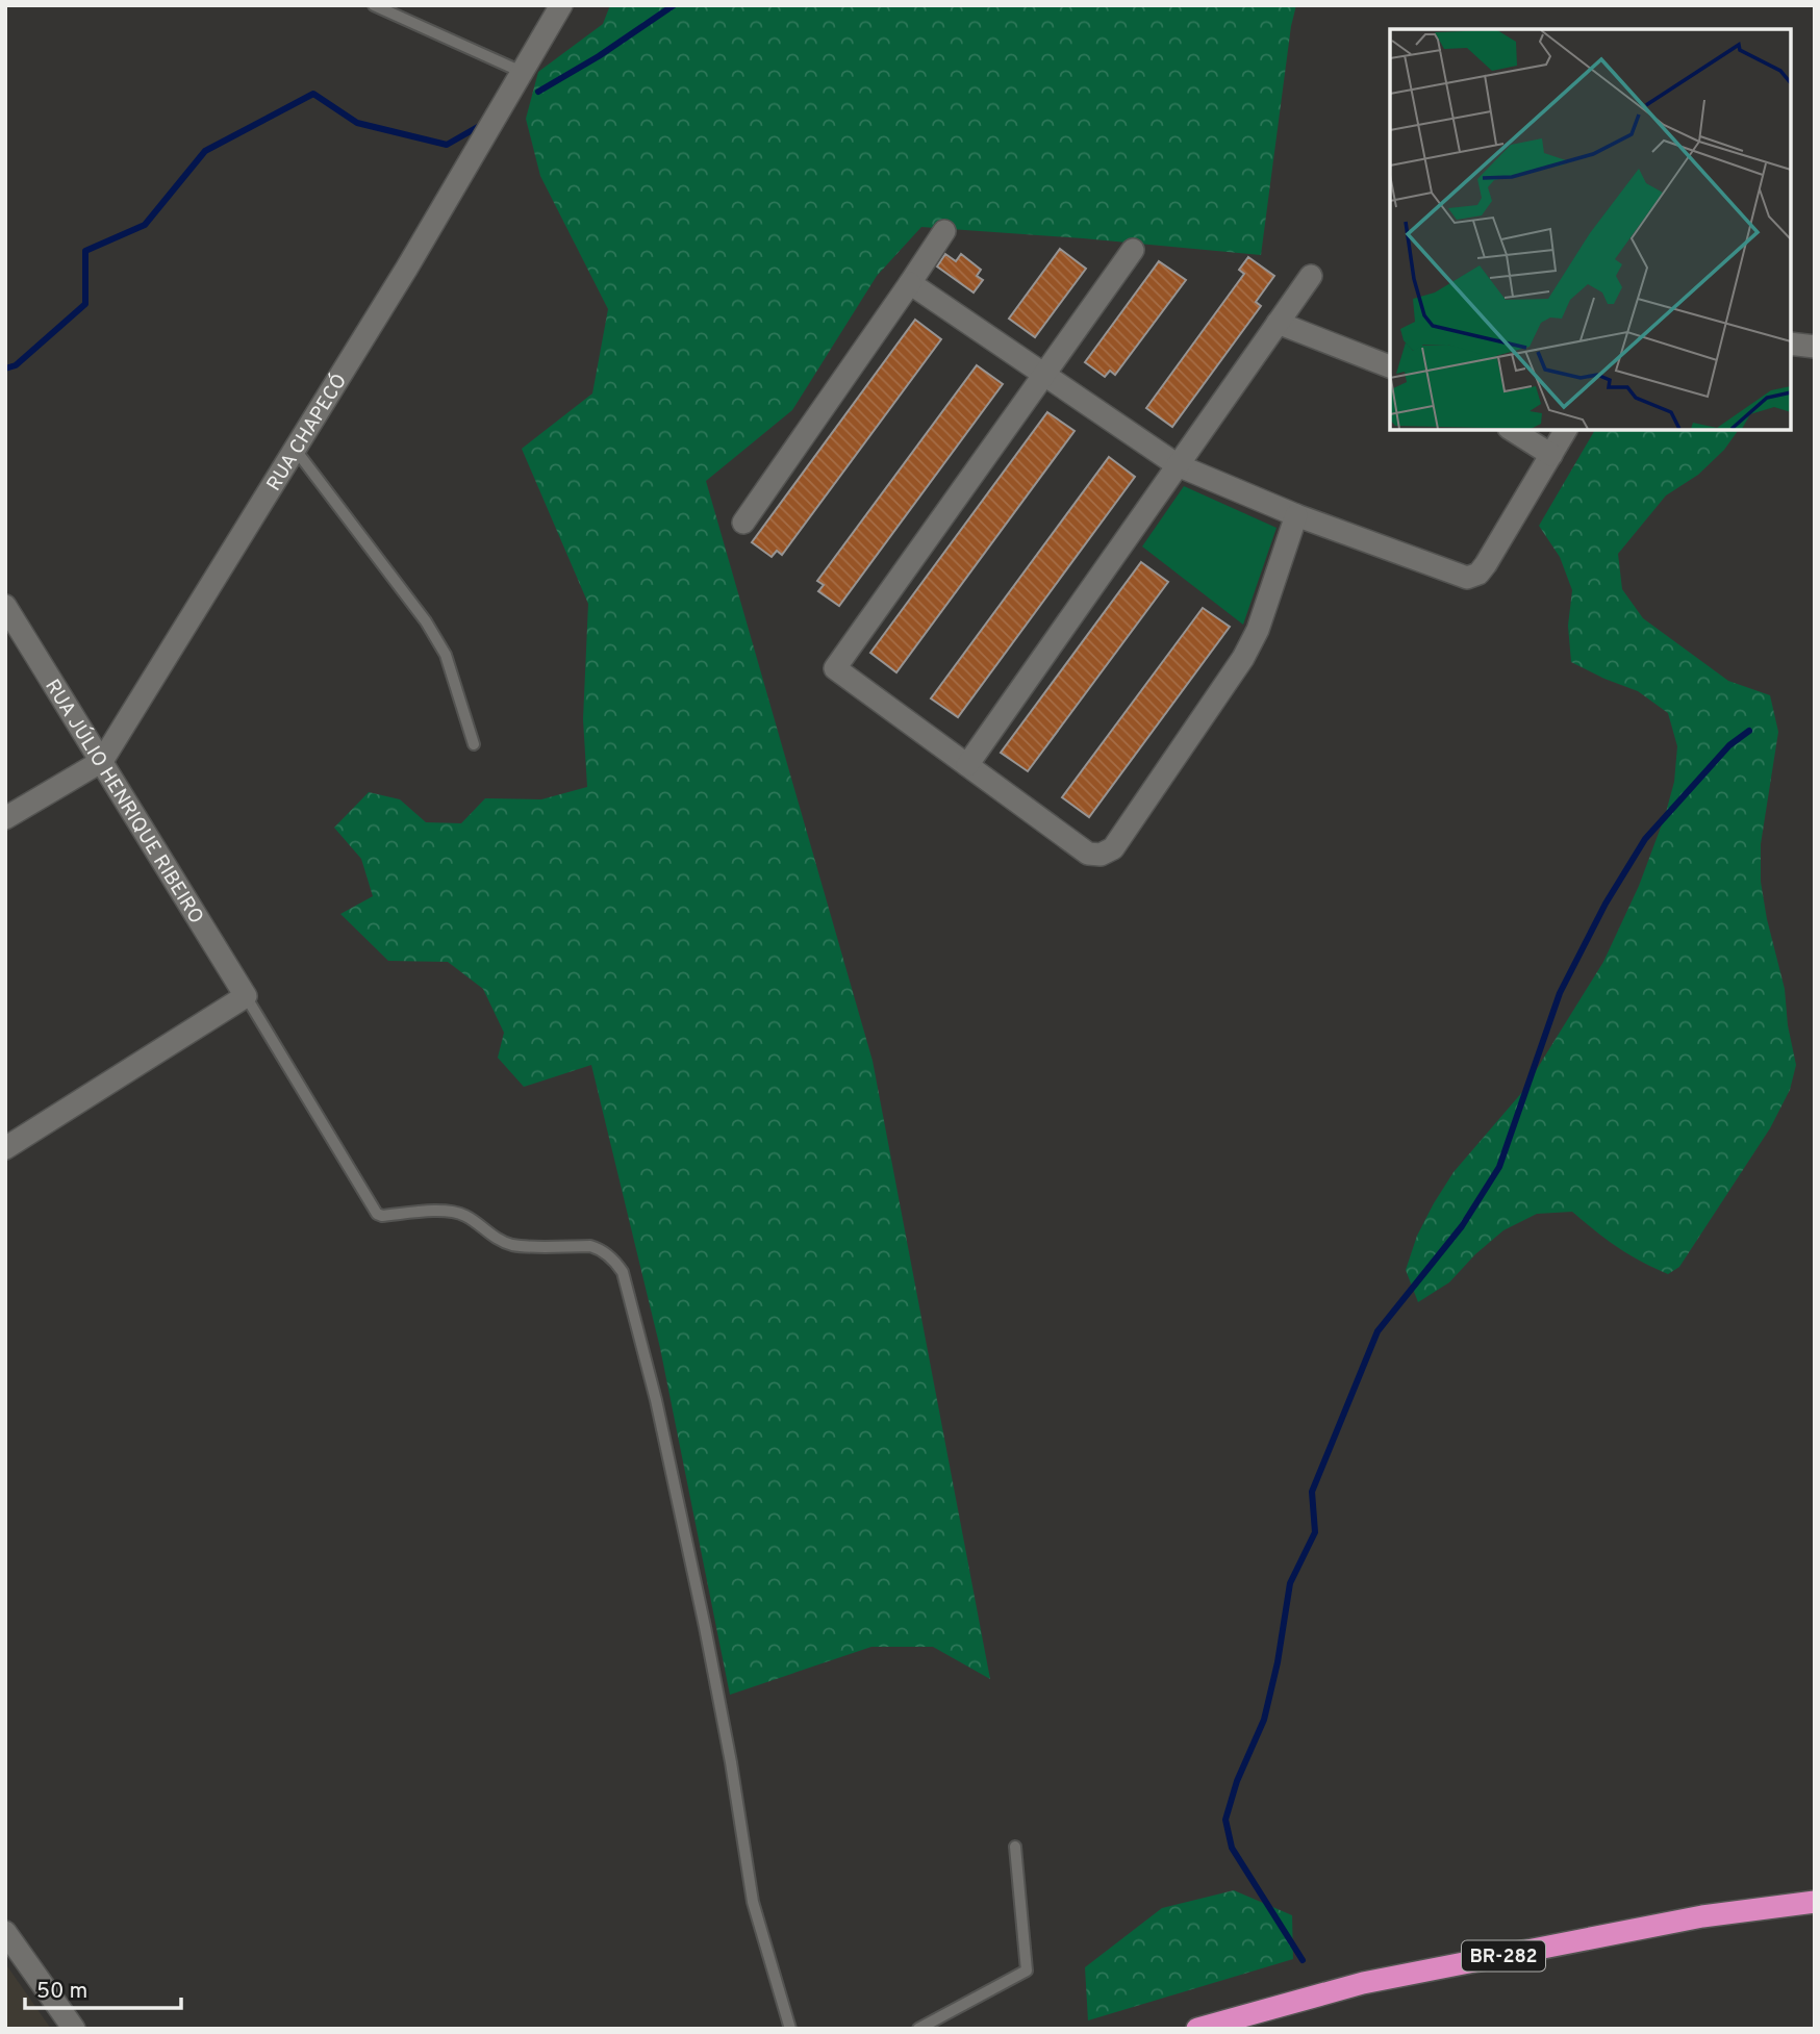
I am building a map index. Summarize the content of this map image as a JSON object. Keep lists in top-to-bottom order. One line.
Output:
{"streets":{"highway":["BR-282"],"street":["RUA CHAPECÓ","RUA JÚLIO HENRIQUE RIBEIRO"]},"crossings":[["RUA CHAPECÓ","RUA JÚLIO HENRIQUE RIBEIRO"]],"scale_bar":"50 m"}
